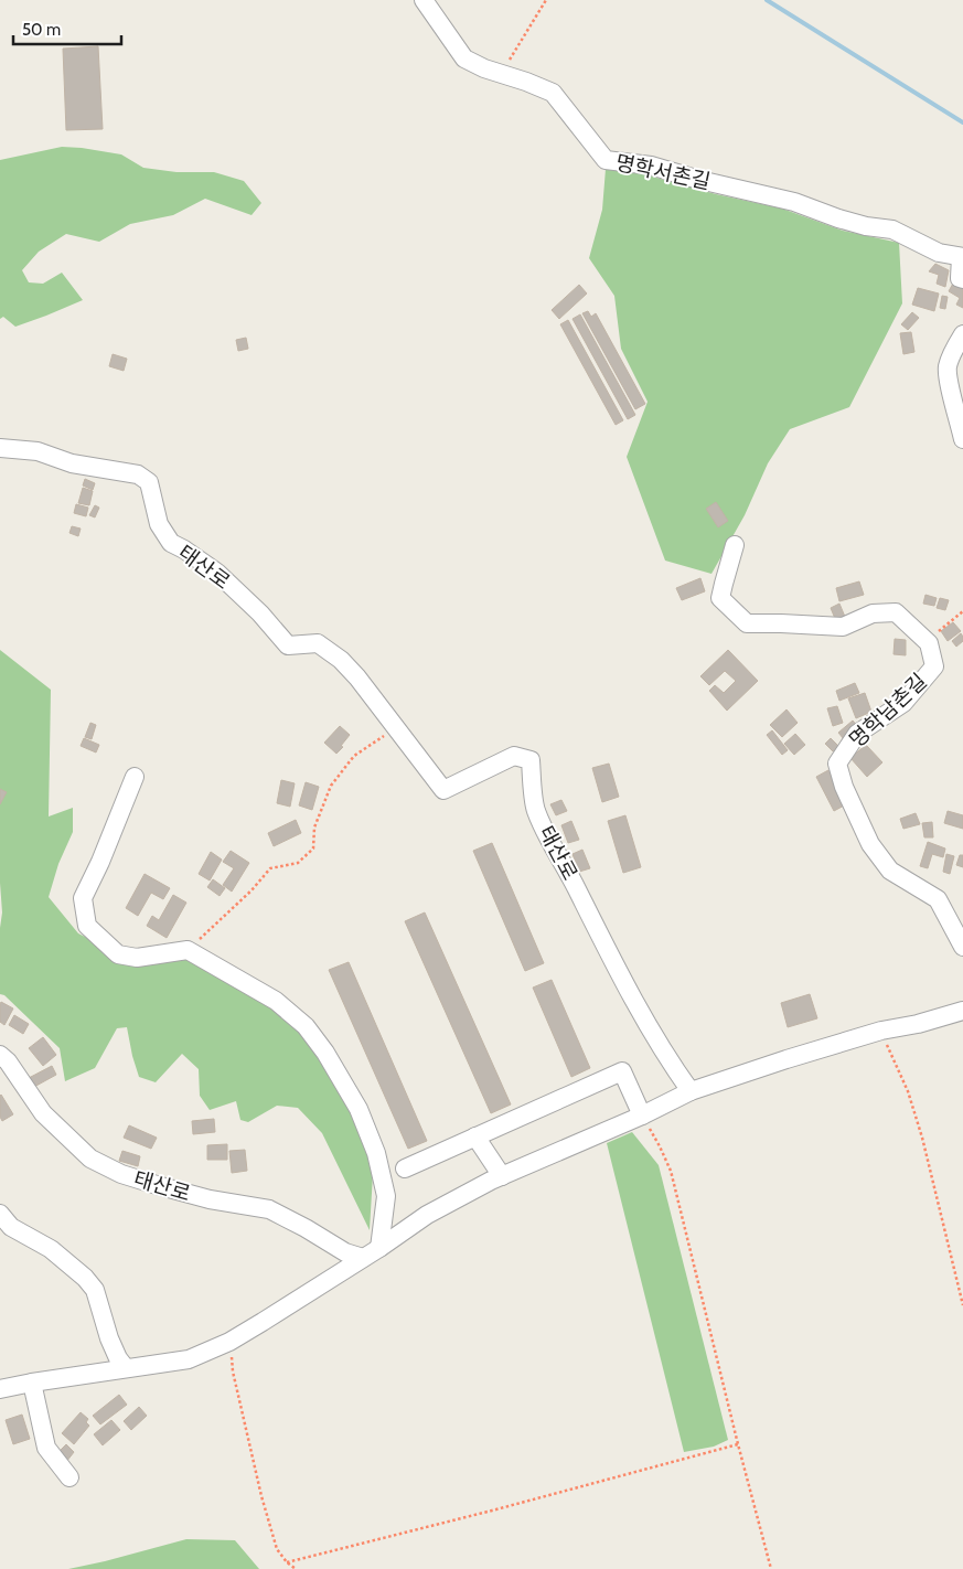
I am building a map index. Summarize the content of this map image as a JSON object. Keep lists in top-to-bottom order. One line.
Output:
{"streets":{"street":["명학서촌길","태산로","명학남촌길"]},"scale_bar":"50 m"}
